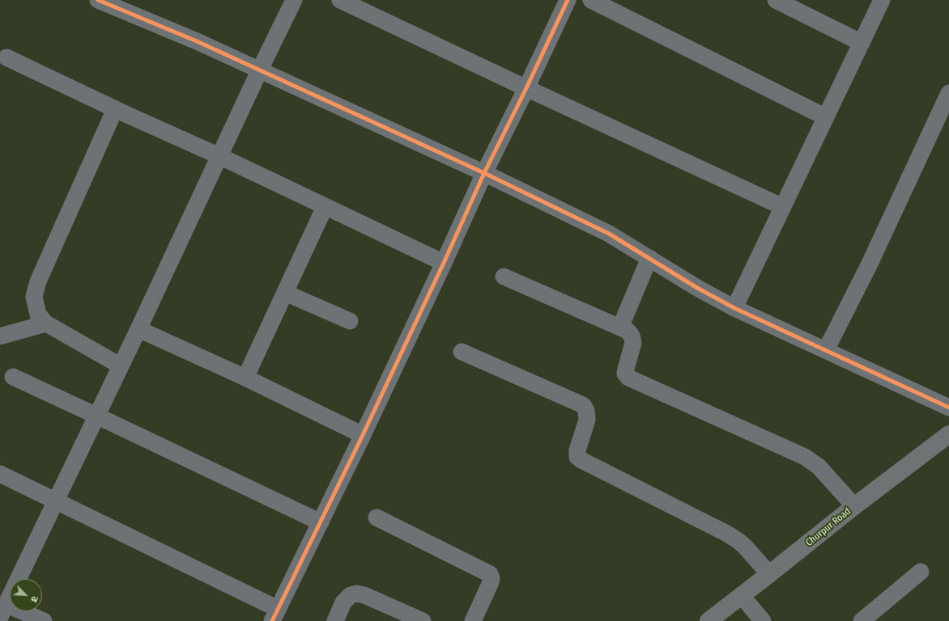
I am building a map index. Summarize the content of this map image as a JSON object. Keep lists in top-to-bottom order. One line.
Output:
{"streets":{"street":["Churpur Road"]},"north":"bottom right"}
